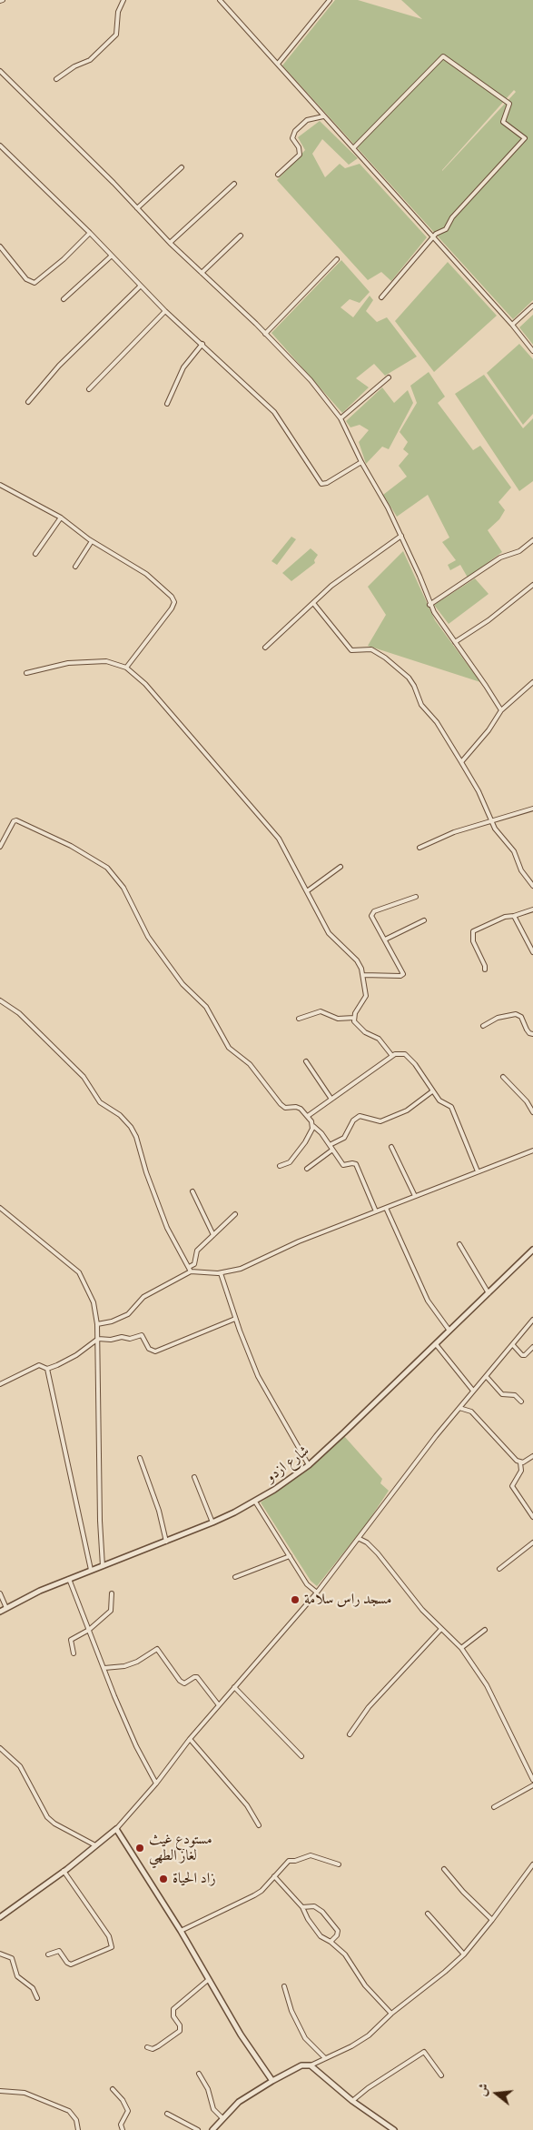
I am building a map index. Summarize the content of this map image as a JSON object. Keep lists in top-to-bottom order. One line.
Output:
{"streets":{"street":["شارع ازدو"]},"places":["مسجد راس سلامة","مستودع غيث لغاز الطهي","زاد الحياة"],"north":"left"}
